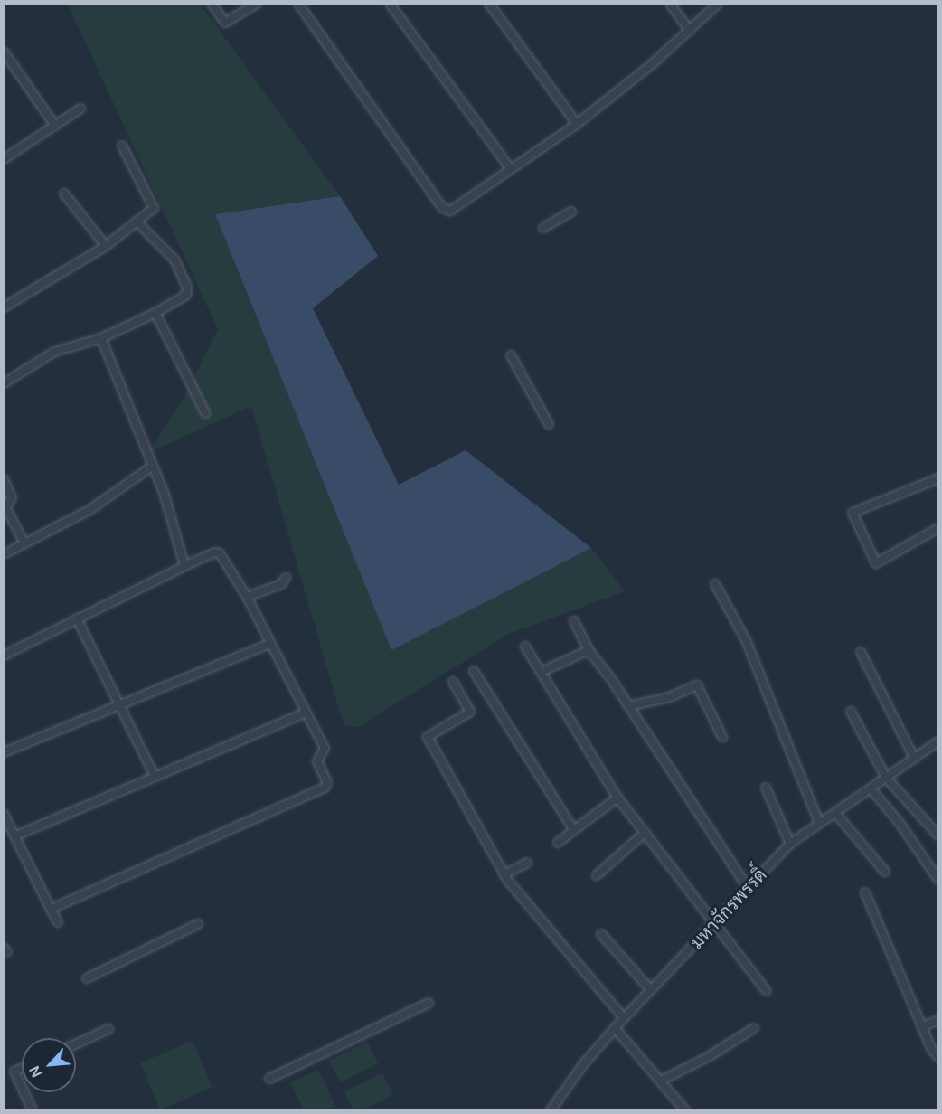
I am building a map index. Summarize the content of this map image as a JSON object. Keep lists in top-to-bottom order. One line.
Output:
{"streets":{"street":["มหาจักรพรรดิ์"]},"north":"bottom left"}
